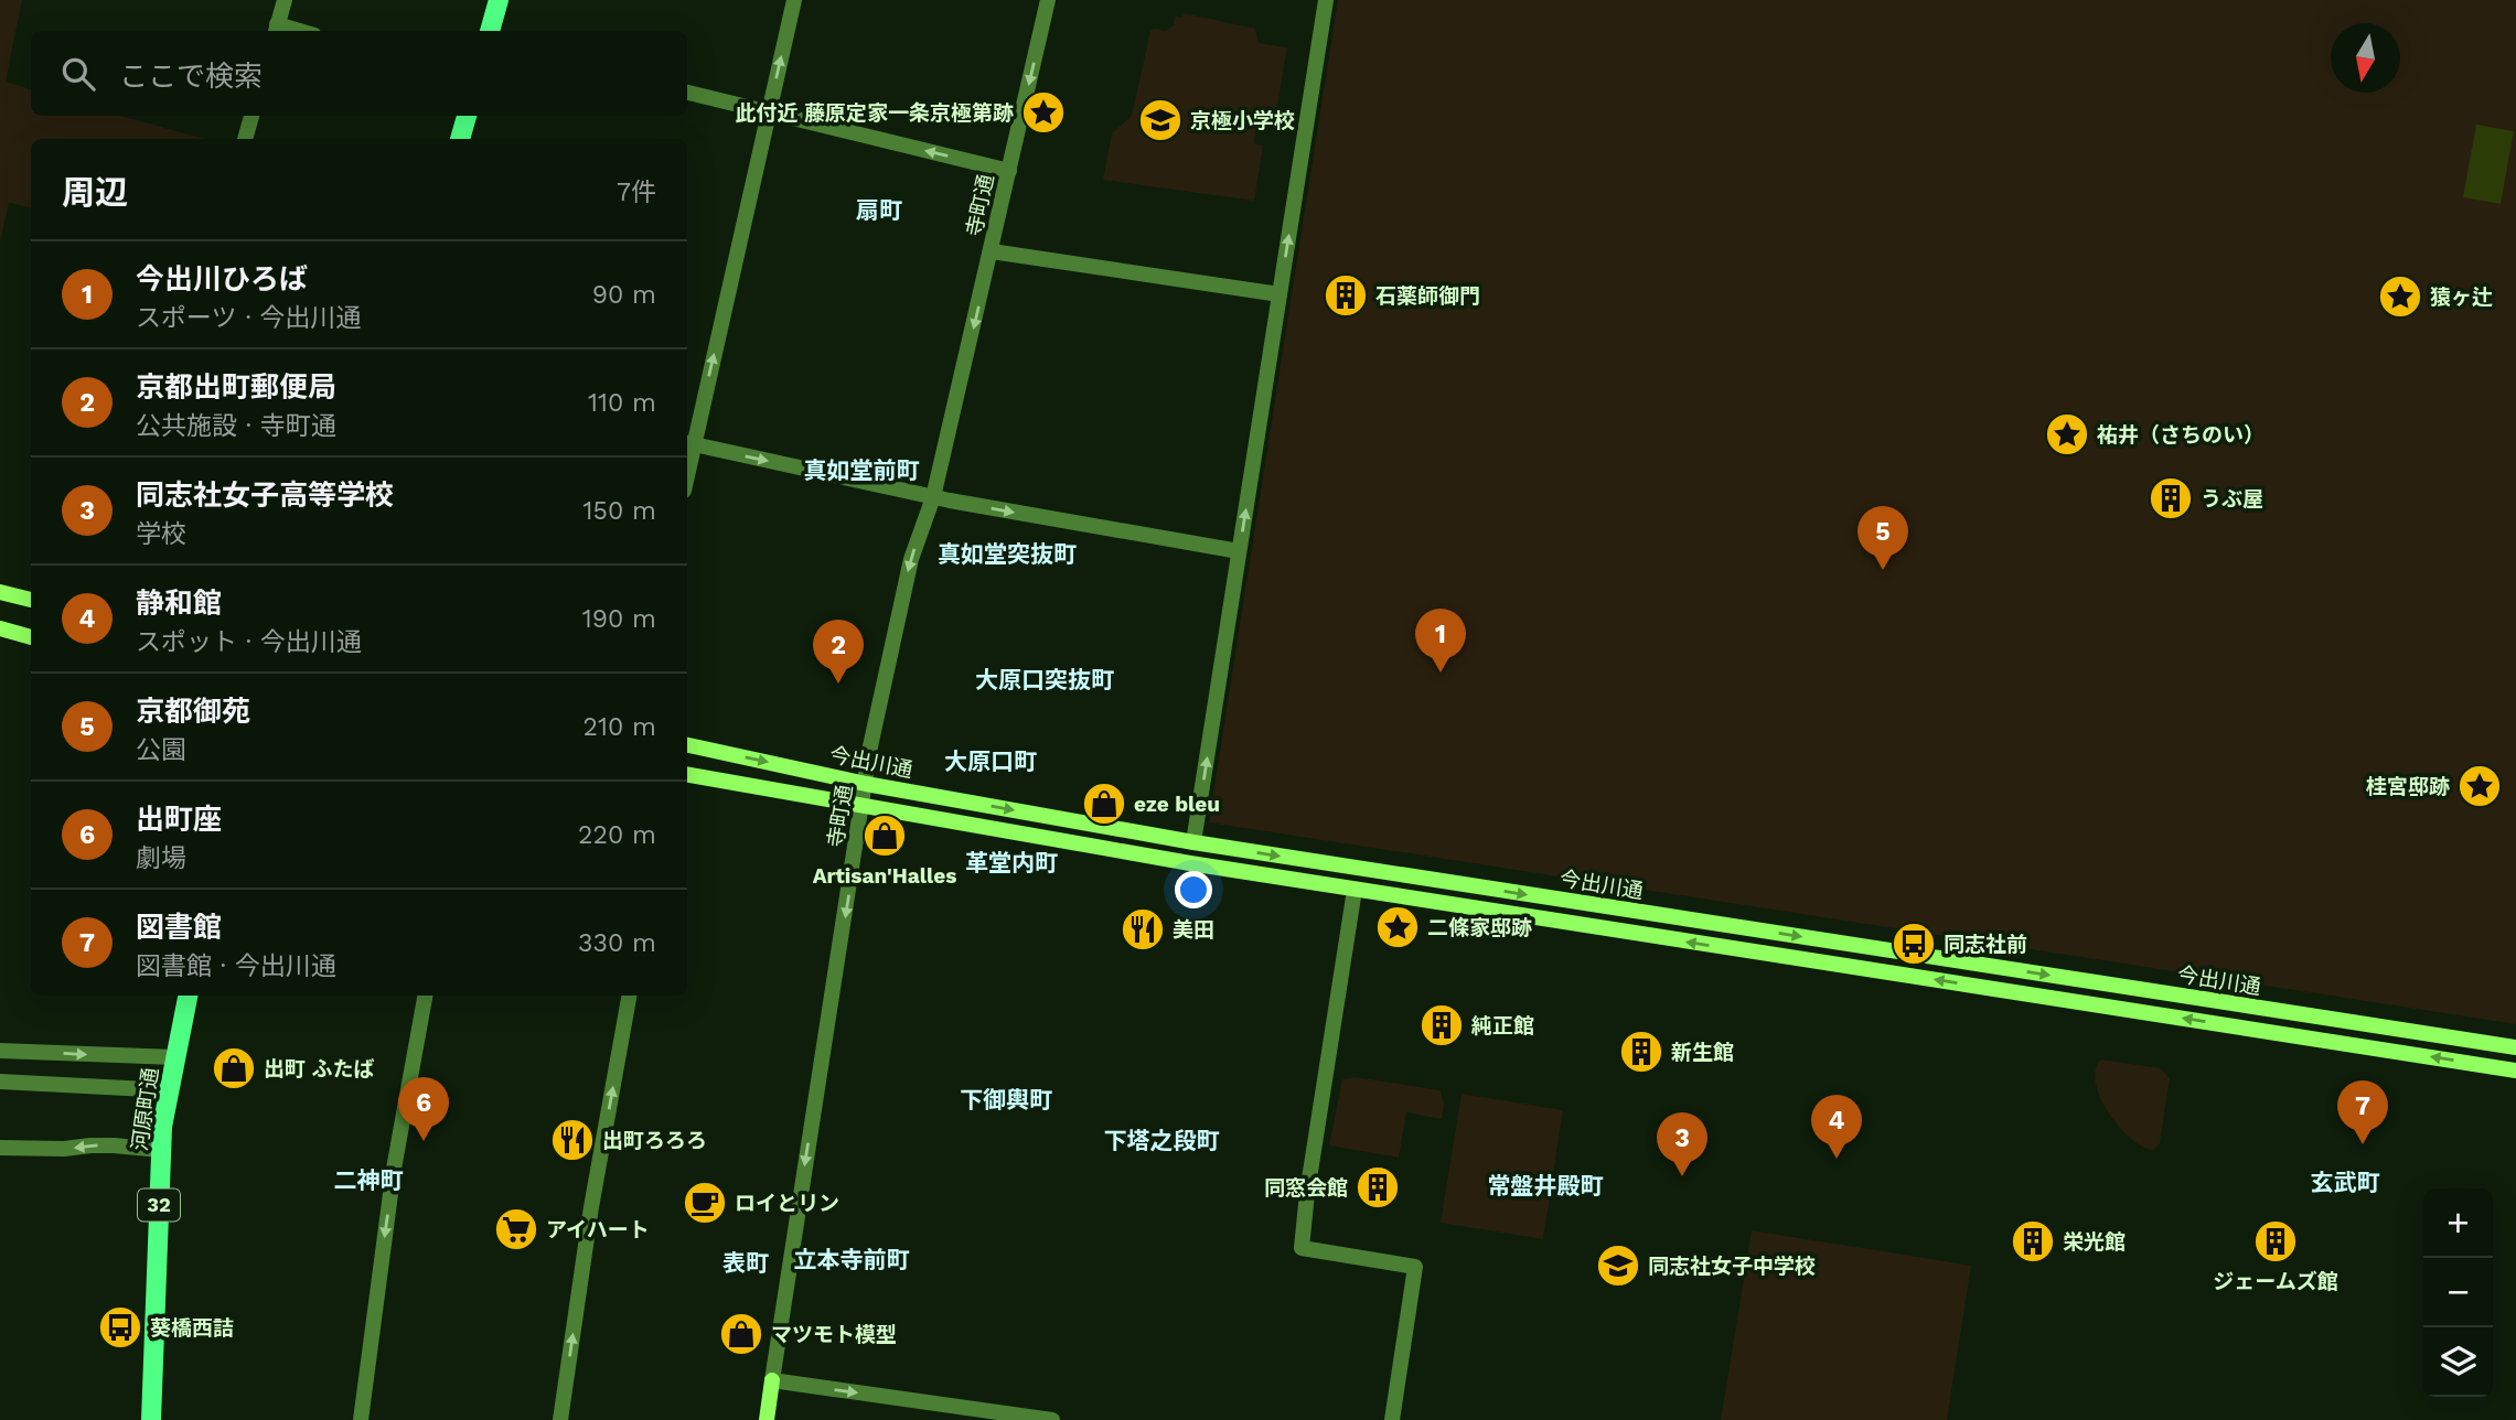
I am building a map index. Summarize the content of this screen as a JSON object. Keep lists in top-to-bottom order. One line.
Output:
{"streets":{"main road":["寺町通","今出川通","河原町通","32"]},"crossings":[["寺町通","今出川通"]],"one_way":["寺町通"],"districts":["扇町","真如堂前町","真如堂突抜町","大原口突抜町","大原口町","革堂内町","下御輿町","下塔之段町","二神町","玄武町","常盤井殿町","立本寺前町","表町"],"places":{"place":["此付近 藤原定家一条京極第跡","猿ヶ辻","祐井（さちのい）","桂宮邸跡","二條家邸跡"],"school or university":["京極小学校","同志社女子中学校"],"building":["石薬師御門","うぶ屋","純正館","新生館","同窓会館","栄光館","ジェームズ館"],"shop":["eze bleu","Artisan'Halles","出町 ふたば","マツモト模型"],"restaurant":["美田","出町ろろろ"],"bus stop":["同志社前","葵橋西詰"],"cafe":["ロイとリン"],"supermarket":["アイハート"]},"north":"bottom","page":{"search":"ここで検索","heading":["周辺","7件"],"list":[{"mark":"1","name":"今出川ひろば","note":"スポーツ · 今出川通","value":"90 m"},{"mark":"2","name":"京都出町郵便局","note":"公共施設 · 寺町通","value":"110 m"},{"mark":"3","name":"同志社女子高等学校","note":"学校","value":"150 m"},{"mark":"4","name":"静和館","note":"スポット · 今出川通","value":"190 m"},{"mark":"5","name":"京都御苑","note":"公園","value":"210 m"},{"mark":"6","name":"出町座","note":"劇場","value":"220 m"},{"mark":"7","name":"図書館","note":"図書館 · 今出川通","value":"330 m"}],"pins":["5","1","2","6","7","4","3"],"map_buttons":["+","−"]}}
